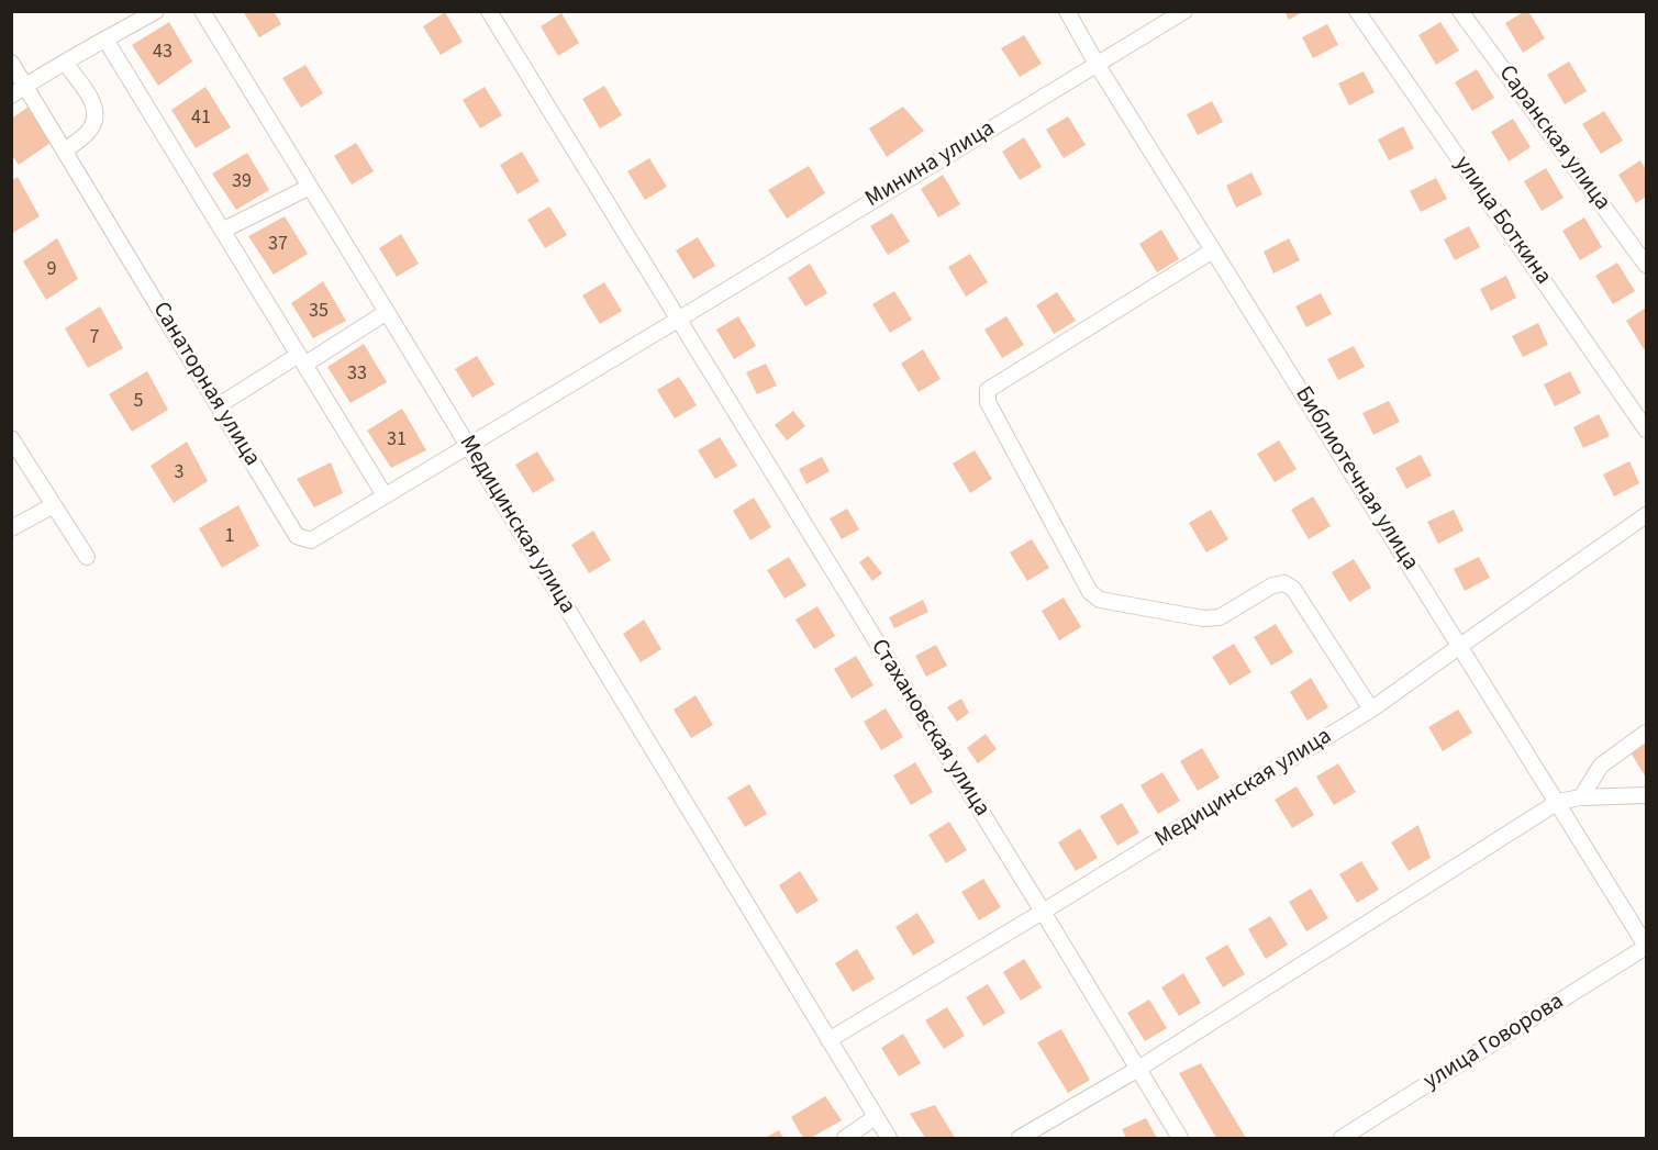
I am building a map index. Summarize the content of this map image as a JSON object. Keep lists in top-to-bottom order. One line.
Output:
{"streets":{"street":["Саранская улица","Минина улица","улица Боткина","Санаторная улица","Библиотечная улица","Медицинская улица","Стахановская улица","улица Говорова"]},"crossings":[["Минина улица","Санаторная улица"],["Минина улица","Библиотечная улица"],["Минина улица","Медицинская улица"],["Минина улица","Стахановская улица"],["Санаторная улица","Медицинская улица"],["Библиотечная улица","Медицинская улица"],["Библиотечная улица","улица Говорова"],["Медицинская улица","Стахановская улица"]],"house_numbers":["43","41","39","37","9","35","7","33","5","31","3","1"]}
